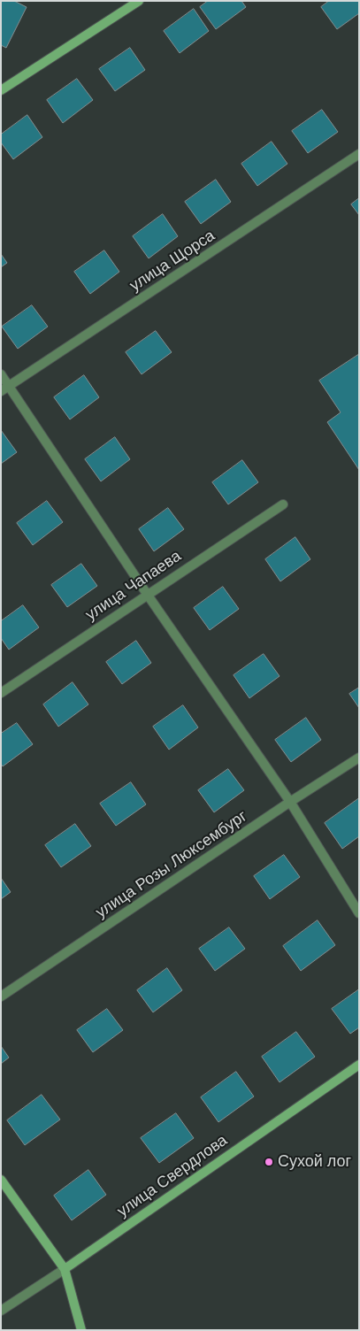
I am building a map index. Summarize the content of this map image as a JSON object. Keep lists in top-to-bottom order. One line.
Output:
{"streets":{"street":["улица Щорса","улица Чапаева","улица Розы Люксембург","улица Свердлова"]},"places":["Сухой лог"]}
